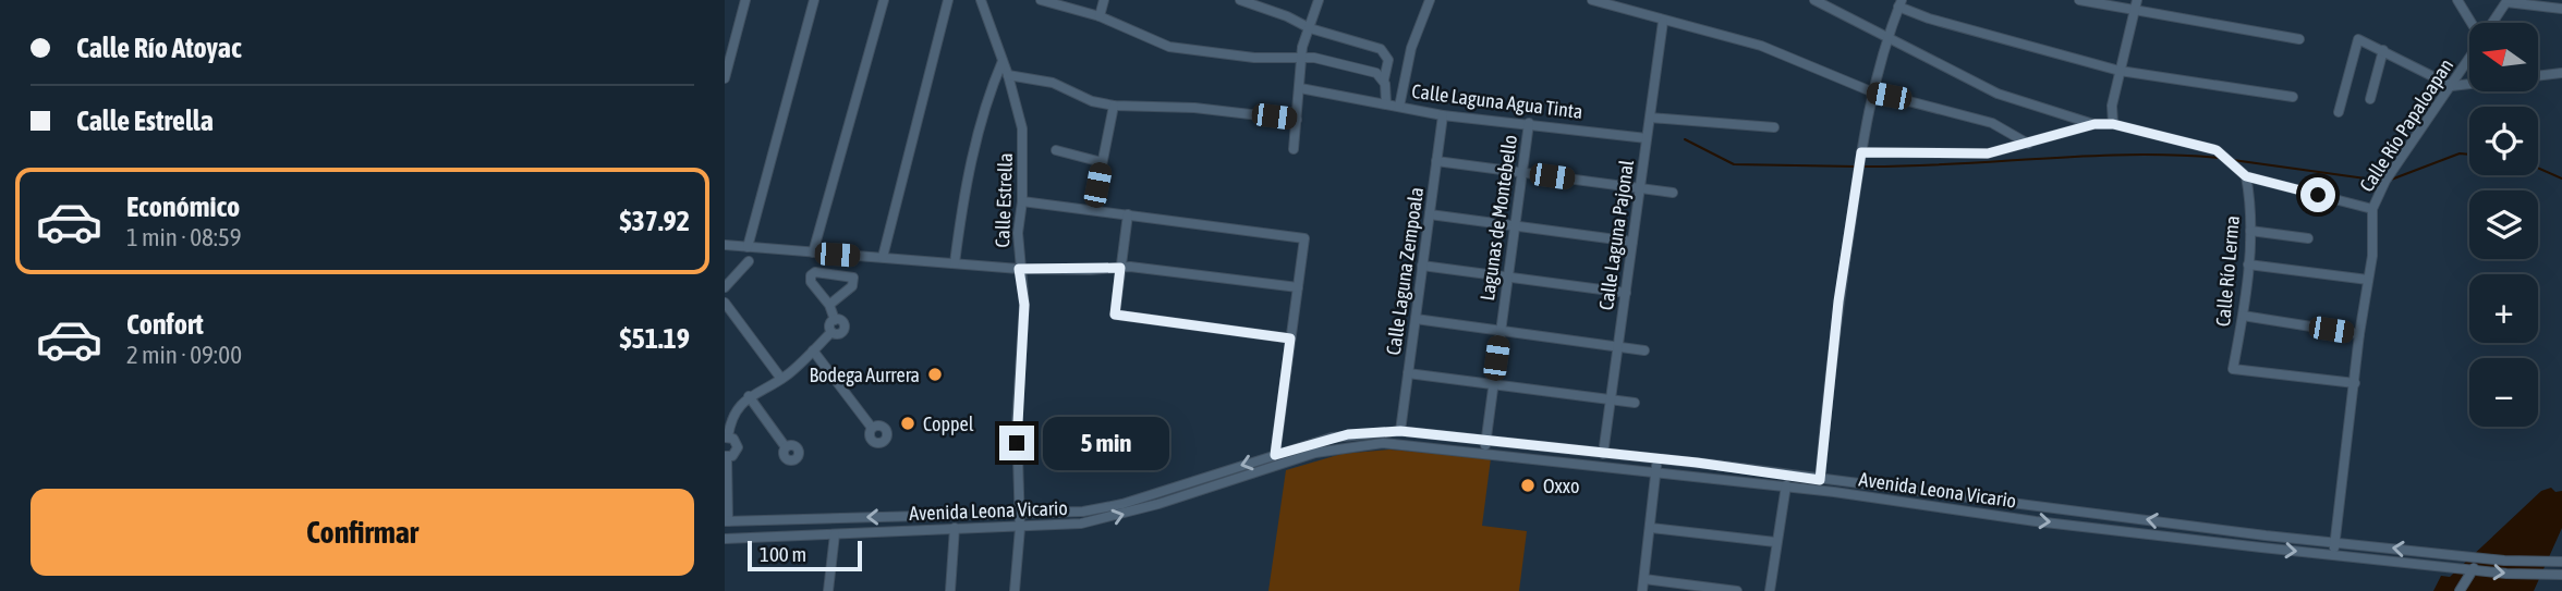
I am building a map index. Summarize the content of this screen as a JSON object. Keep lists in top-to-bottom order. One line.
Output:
{"streets":{"street":["Calle Laguna Agua Tinta","Calle Río Papaloapan","Calle Estrella","Lagunas de Montebello","Calle Laguna Pajonal","Calle Laguna Zempoala","Calle Río Lerma","Avenida Leona Vicario"]},"crossings":[["Calle Laguna Agua Tinta","Lagunas de Montebello"],["Calle Laguna Agua Tinta","Calle Laguna Pajonal"],["Calle Laguna Agua Tinta","Calle Laguna Zempoala"],["Calle Río Papaloapan","Calle Río Lerma"],["Calle Río Papaloapan","Avenida Leona Vicario"],["Calle Estrella","Avenida Leona Vicario"],["Lagunas de Montebello","Avenida Leona Vicario"],["Calle Laguna Pajonal","Avenida Leona Vicario"],["Calle Laguna Zempoala","Avenida Leona Vicario"]],"places":["Bodega Aurrera","Coppel","Oxxo"],"scale_bar":"100 m","north":"left","page":{"banner":["Calle Río Atoyac","Calle Estrella"],"map_buttons":["+","−"],"list":[{"name":"Económico","note":"1 min · 08:59","value":"$37.92"},{"name":"Confort","note":"2 min · 09:00","value":"$51.19"}],"bubble":"5 min","buttons":"Confirmar","scale":"100 m"}}
